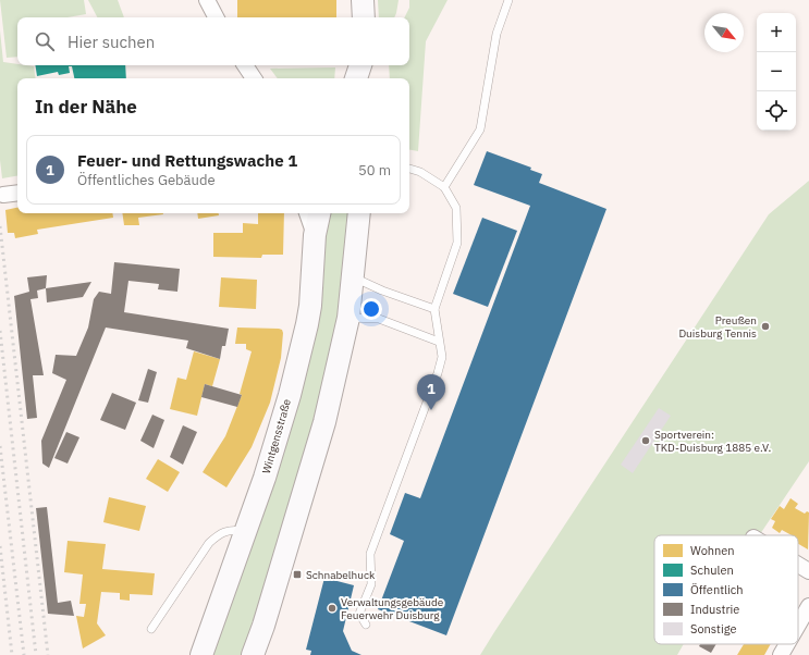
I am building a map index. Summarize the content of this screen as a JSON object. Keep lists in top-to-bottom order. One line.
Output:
{"streets":{"main road":["Wintgensstraße"]},"places":{"other":["Preußen Duisburg Tennis","Sportverein: TKD-Duisburg 1885 e.V.","Verwaltungsgebäude Feuerwehr Duisburg"],"transit":["Schnabelhuck"]},"legend":["Wohnen","Schulen","Öffentlich","Industrie","Sonstige"],"north":"bottom right","page":{"map_buttons":["+","−"],"search":"Hier suchen","heading":"In der Nähe","list":[{"mark":"1","name":"Feuer- und Rettungswache 1","note":"Öffentliches Gebäude","value":"50 m"}],"pins":"1"}}
